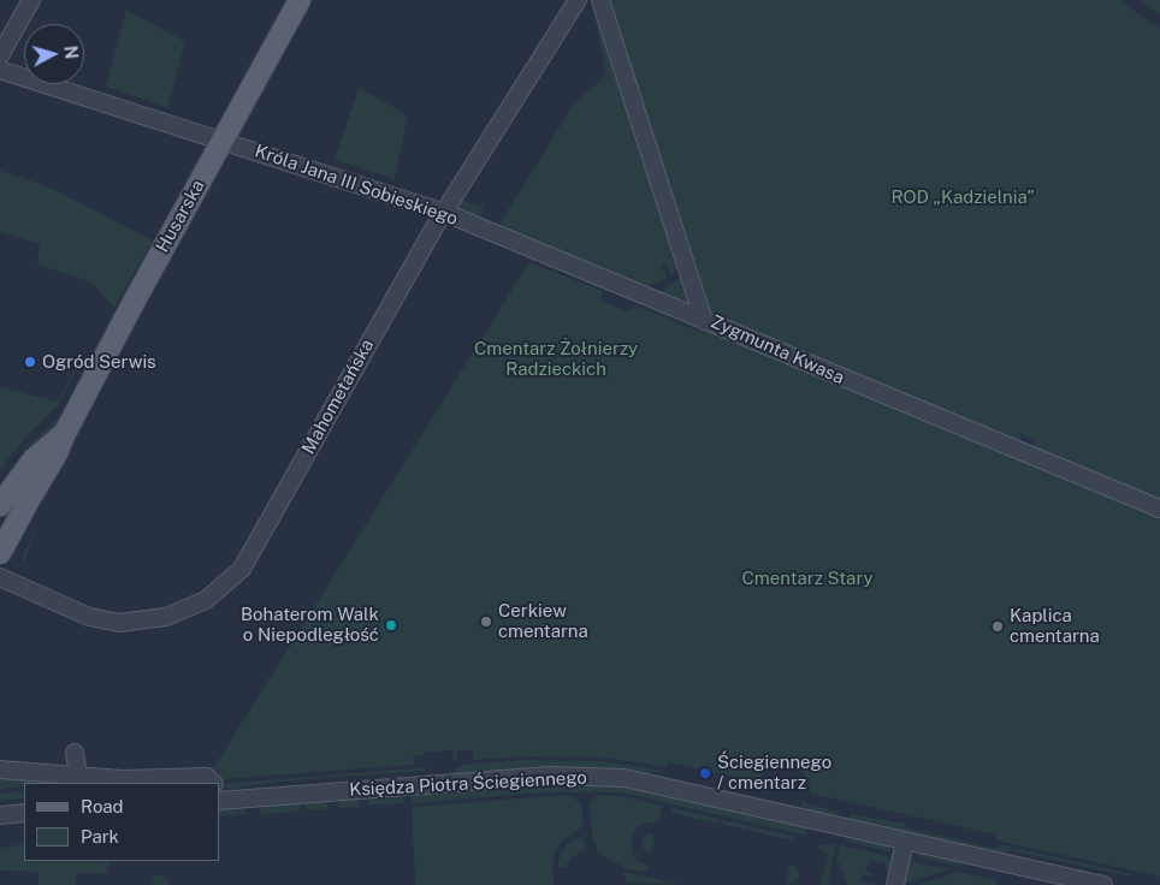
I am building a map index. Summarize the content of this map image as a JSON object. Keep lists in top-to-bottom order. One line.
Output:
{"streets":{"main road":["Husarska"],"street":["Króla Jana III Sobieskiego","Zygmunta Kwasa","Mahometańska","Księdza Piotra Ściegiennego"]},"crossings":[["Króla Jana III Sobieskiego","Husarska"],["Króla Jana III Sobieskiego","Zygmunta Kwasa"],["Króla Jana III Sobieskiego","Mahometańska"]],"parks":["ROD „Kadzielnia”","Cmentarz Żołnierzy Radzieckich","Cmentarz Stary"],"places":["Ogród Serwis","Cerkiew cmentarna","Bohaterom Walk o Niepodległość","Kaplica cmentarna","Ściegiennego / cmentarz"],"legend":["Road","Park"],"north":"right"}
